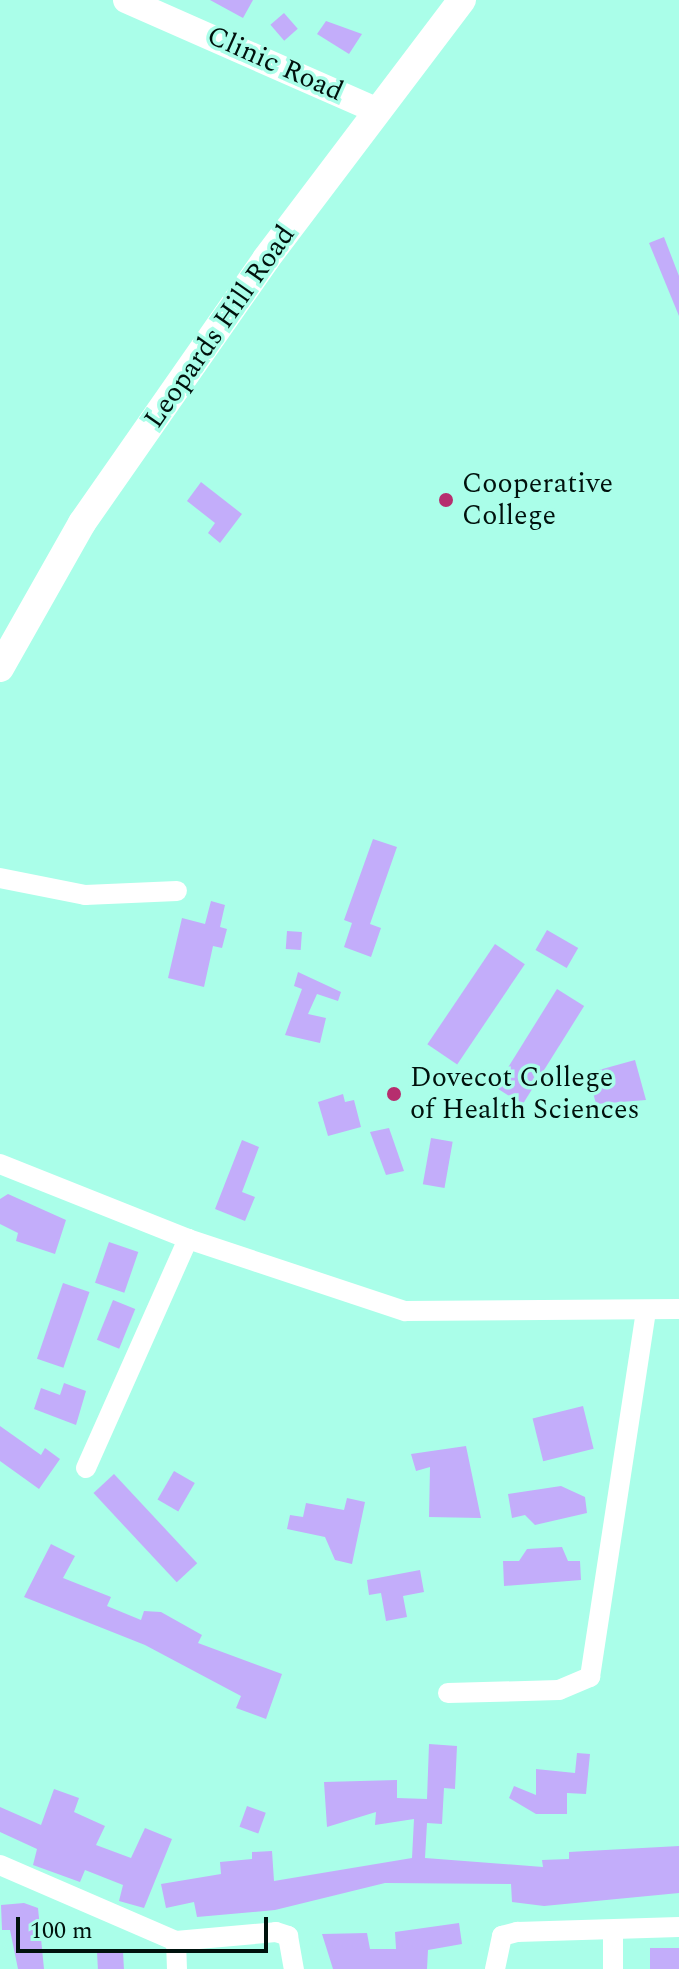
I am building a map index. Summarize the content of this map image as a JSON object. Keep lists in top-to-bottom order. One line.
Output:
{"streets":{"main road":["Leopards Hill Road"],"street":["Clinic Road"]},"crossings":[["Clinic Road","Leopards Hill Road"]],"places":["Cooperative College","Dovecot College of Health Sciences"],"scale_bar":"100 m"}
